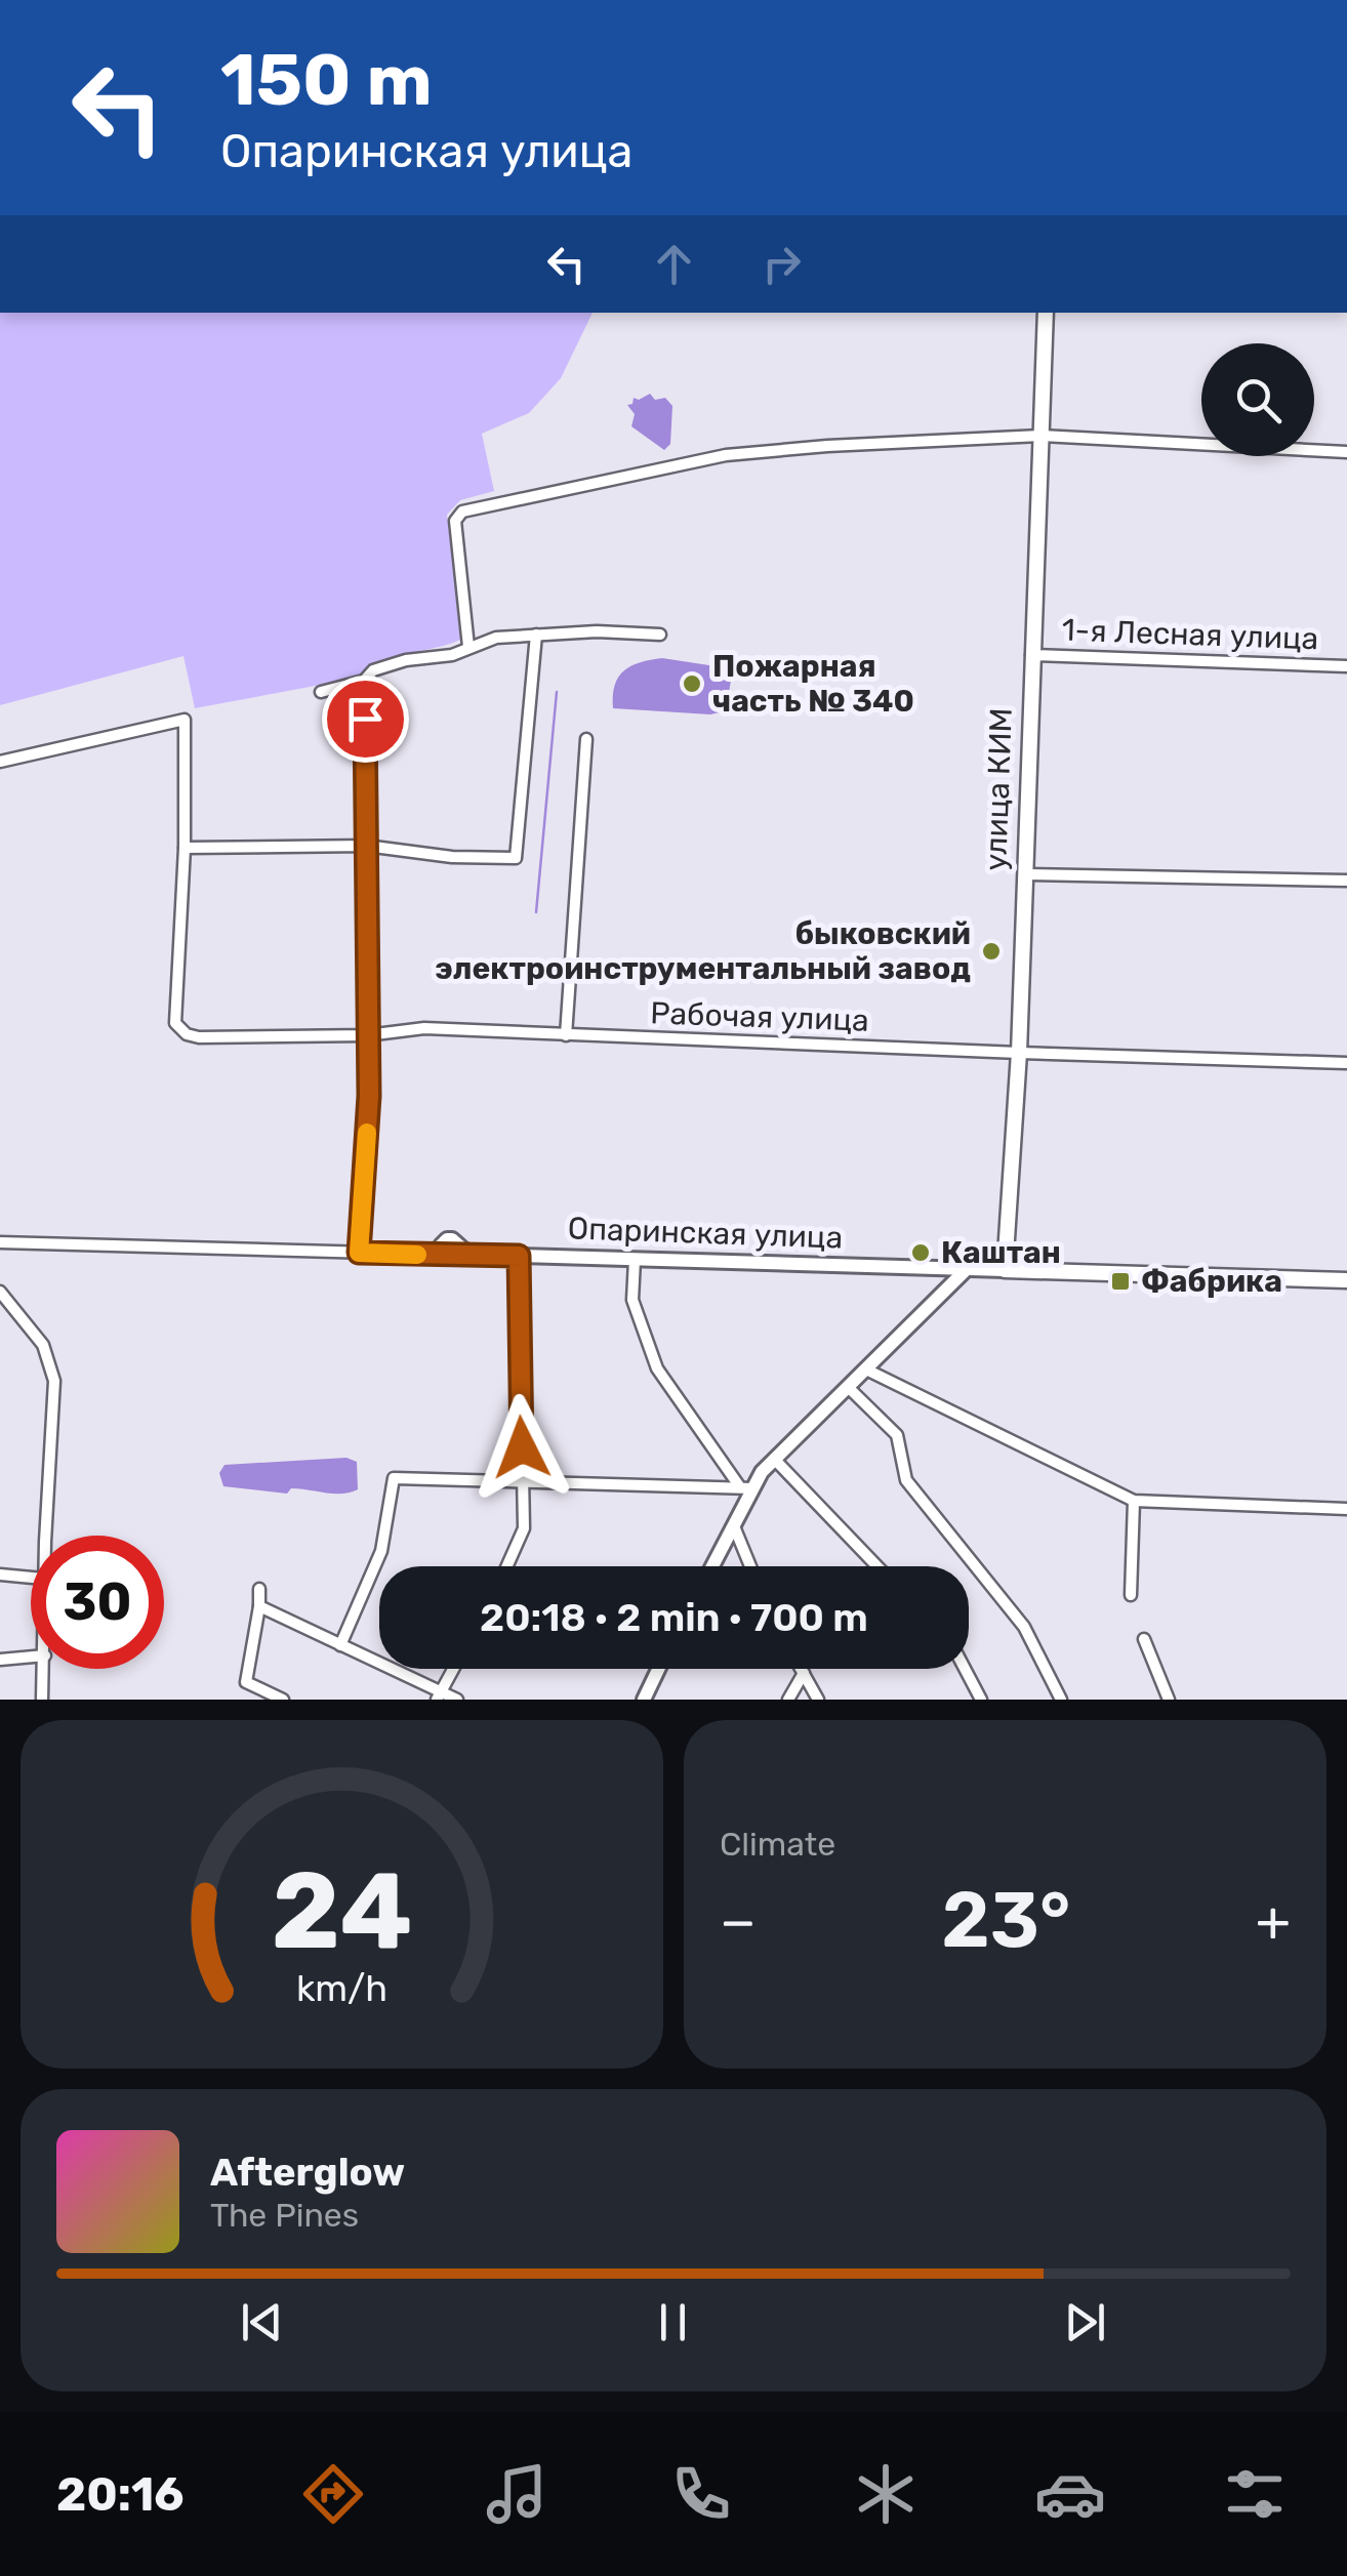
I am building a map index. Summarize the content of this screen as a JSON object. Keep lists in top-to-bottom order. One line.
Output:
{"streets":{"main road":["улица КИМ","Опаринская улица"],"street":["1-я Лесная улица","Рабочая улица"]},"crossings":[["1-я Лесная улица","улица КИМ"],["улица КИМ","Рабочая улица"],["улица КИМ","Опаринская улица"]],"places":{"other":["Пожарная часть № 340","быковский электроинструментальный завод","Каштан"],"transit":["Фабрика"]},"page":{"turn":["150 m","Опаринская улица"],"limit":"30","trip":"20:18 · 2 min · 700 m","tile":"Climate","heat":["−","23°","+"],"song":["Afterglow","The Pines"],"tabs":"20:16","gauge":["24","km/h"]}}
